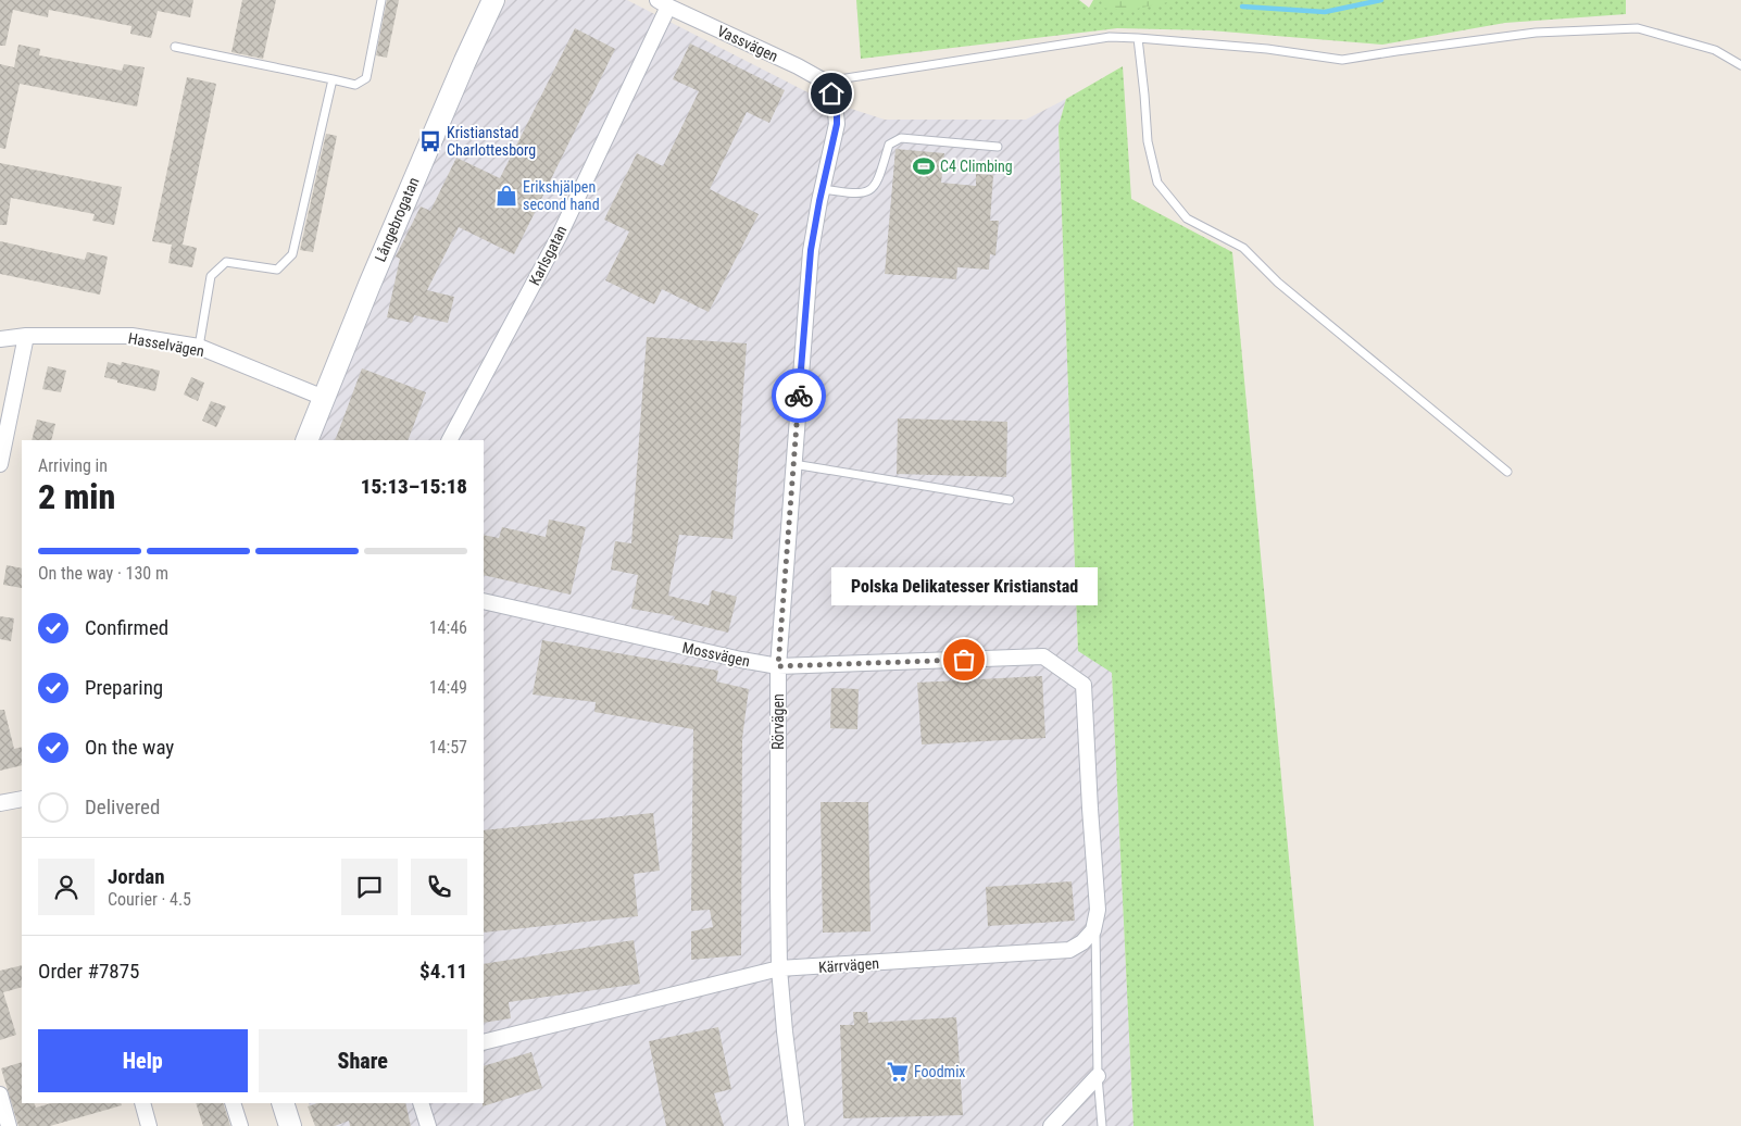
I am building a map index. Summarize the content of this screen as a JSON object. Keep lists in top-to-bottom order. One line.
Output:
{"streets":{"main road":["Långebrogatan"],"street":["Vassvägen","Karlsgatan","Hasselvägen","Mossvägen","Rörvägen","Kärrvägen"]},"crossings":[["Vassvägen","Karlsgatan"],["Vassvägen","Rörvägen"],["Långebrogatan","Hasselvägen"],["Mossvägen","Rörvägen"],["Mossvägen","Kärrvägen"],["Rörvägen","Kärrvägen"]],"places":{"bus stop":["Kristianstad Charlottesborg"],"sports":["C4 Climbing"],"shop":["Erikshjälpen second hand"],"other":["Polska Delikatesser Kristianstad"],"supermarket":["Foodmix"]},"page":{"heading":["2 min","Arriving in","15:13–15:18"],"panel":["Jordan","Courier · 4.5","Order #7875","$4.11"],"bar":"On the way · 130 m","bubble":"Polska Delikatesser Kristianstad","list":[["Confirmed","14:46"],["Preparing","14:49"],["On the way","14:57"],"Delivered"],"buttons":["Help","Share"]}}
